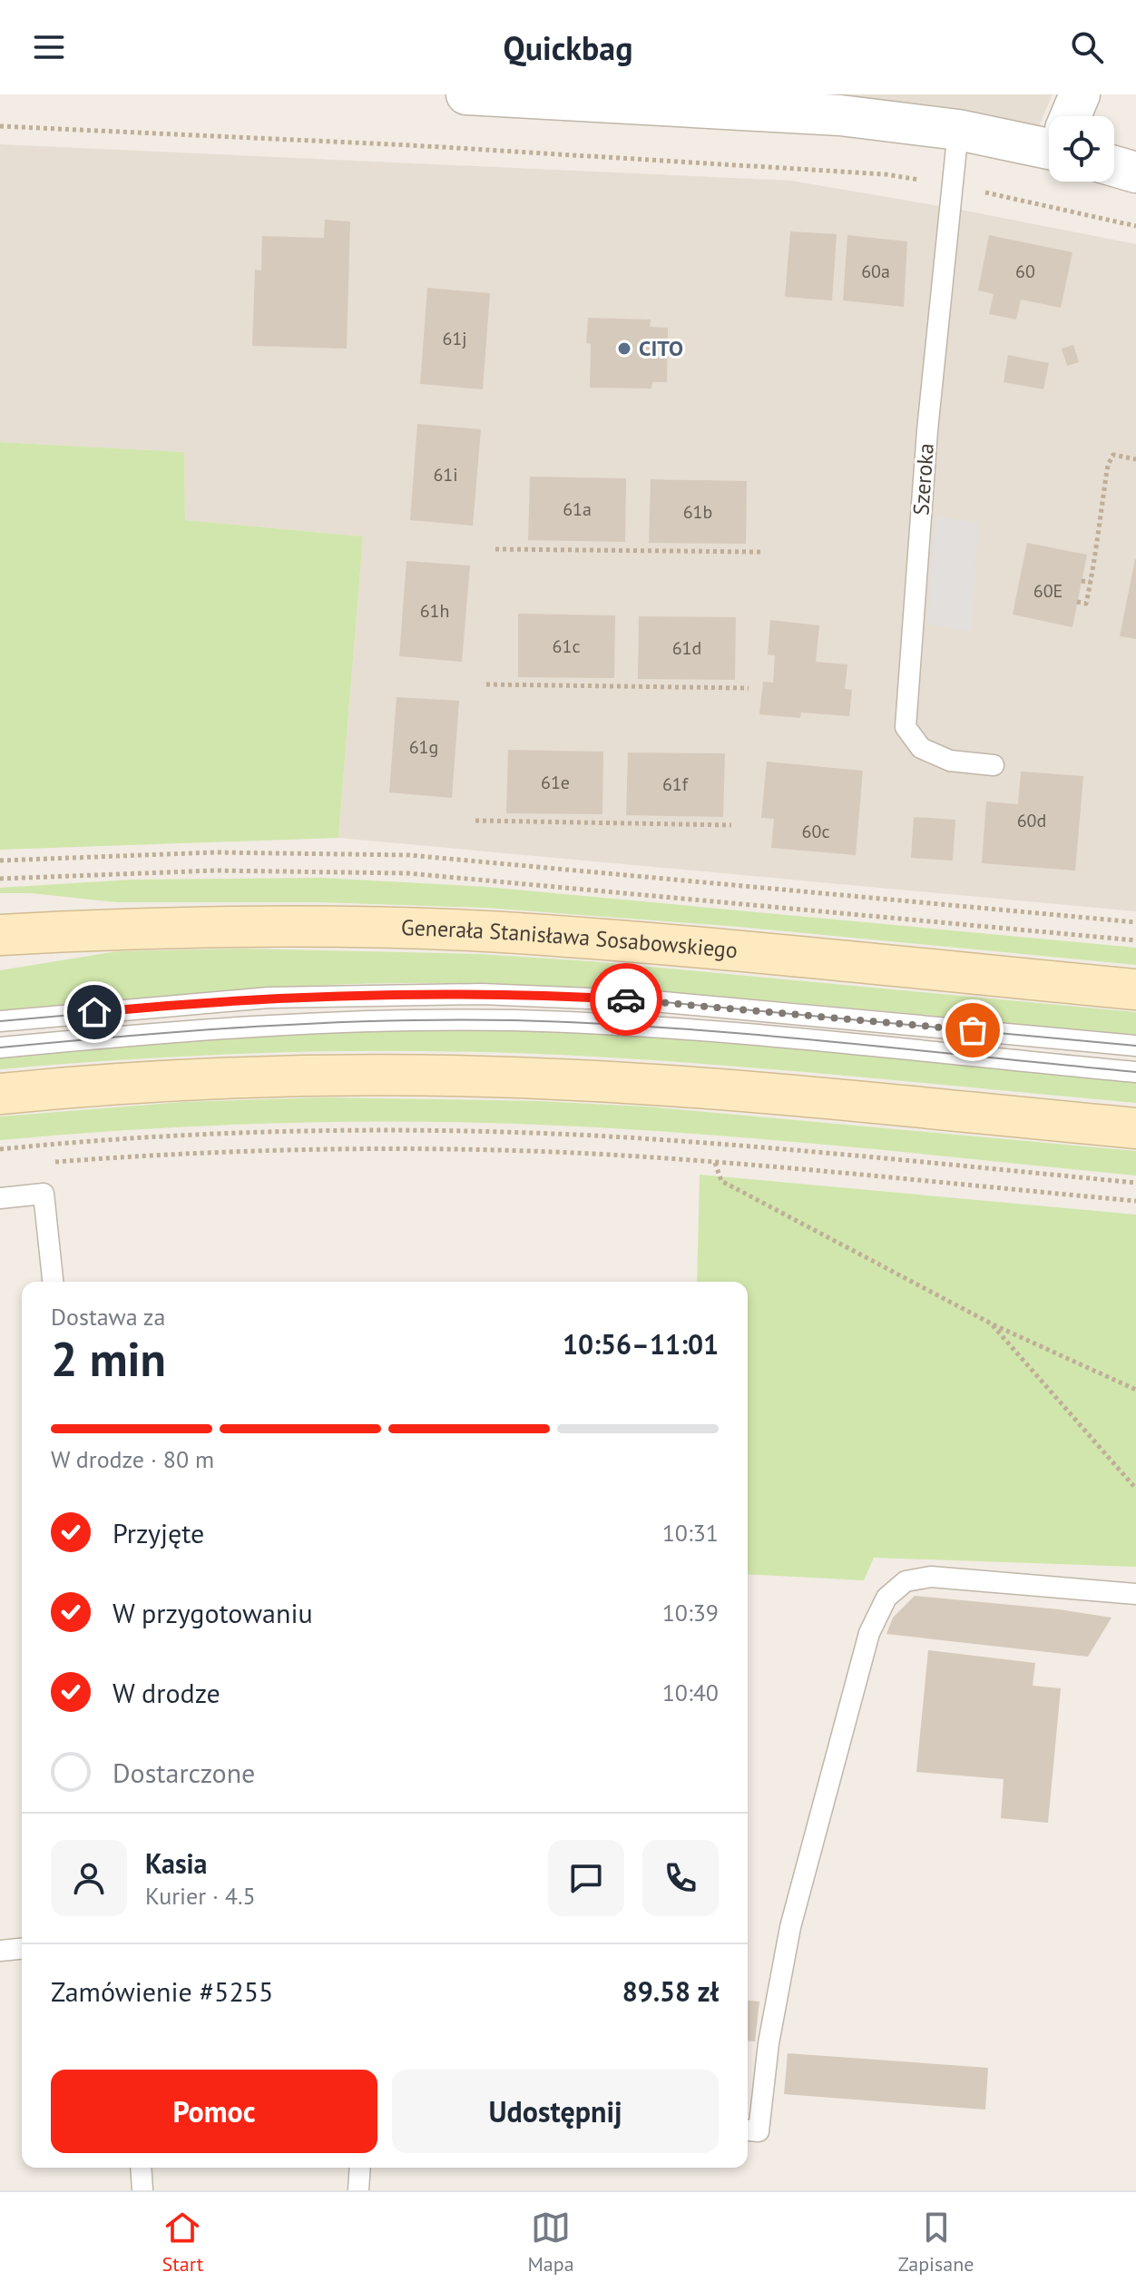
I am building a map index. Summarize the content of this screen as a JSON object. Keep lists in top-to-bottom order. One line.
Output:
{"streets":{"main road":["Generała Stanisława Sosabowskiego"],"lane":["Szeroka"]},"places":["CITO"],"house_numbers":["60a","60","61j","61i","61a","61b","60E","61h","61c","61d","61g","61e","61f","60d","60c"],"page":{"header":"Quickbag","heading":["2 min","Dostawa za","10:56–11:01"],"panel":["Kasia","Kurier · 4.5","Zamówienie #5255","89.58 zł"],"bar":"W drodze · 80 m","list":[["Przyjęte","10:31"],["W przygotowaniu","10:39"],["W drodze","10:40"],"Dostarczone"],"buttons":["Pomoc","Udostępnij"],"tabs":["Start","Mapa","Zapisane"]}}
